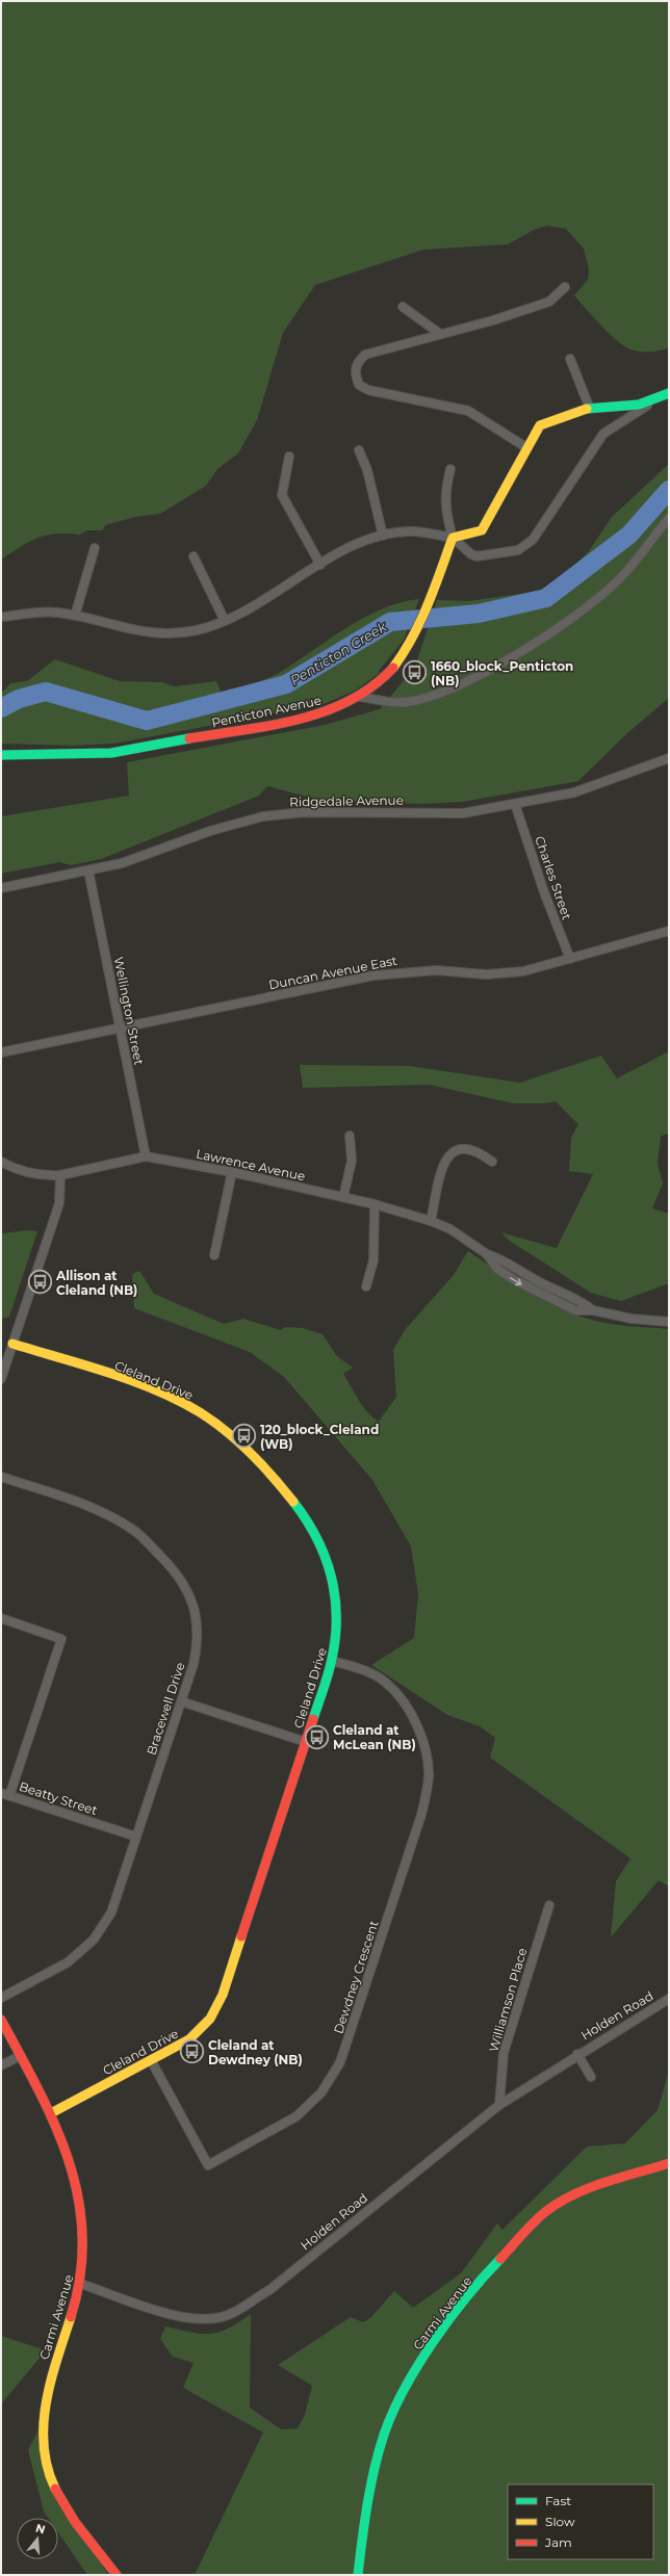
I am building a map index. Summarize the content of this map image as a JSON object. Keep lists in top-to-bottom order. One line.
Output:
{"streets":{"street":["Penticton Avenue","Ridgedale Avenue","Charles Street","Duncan Avenue East","Wellington Street","Lawrence Avenue","Cleland Drive","Bracewell Drive","Beatty Street","Dewdney Crescent","Williamson Place","Holden Road","Carmi Avenue"]},"crossings":[["Ridgedale Avenue","Charles Street"],["Ridgedale Avenue","Wellington Street"],["Charles Street","Duncan Avenue East"],["Duncan Avenue East","Wellington Street"],["Wellington Street","Lawrence Avenue"],["Cleland Drive","Dewdney Crescent"],["Cleland Drive","Carmi Avenue"],["Bracewell Drive","Beatty Street"],["Williamson Place","Holden Road"],["Holden Road","Carmi Avenue"]],"water":["Penticton Creek"],"places":{"bus stop":["1660_block_Penticton (NB)","Allison at Cleland (NB)","120_block_Cleland (WB)","Cleland at McLean (NB)","Cleland at Dewdney (NB)"]},"legend":["Fast","Slow","Jam"],"north":"top"}
